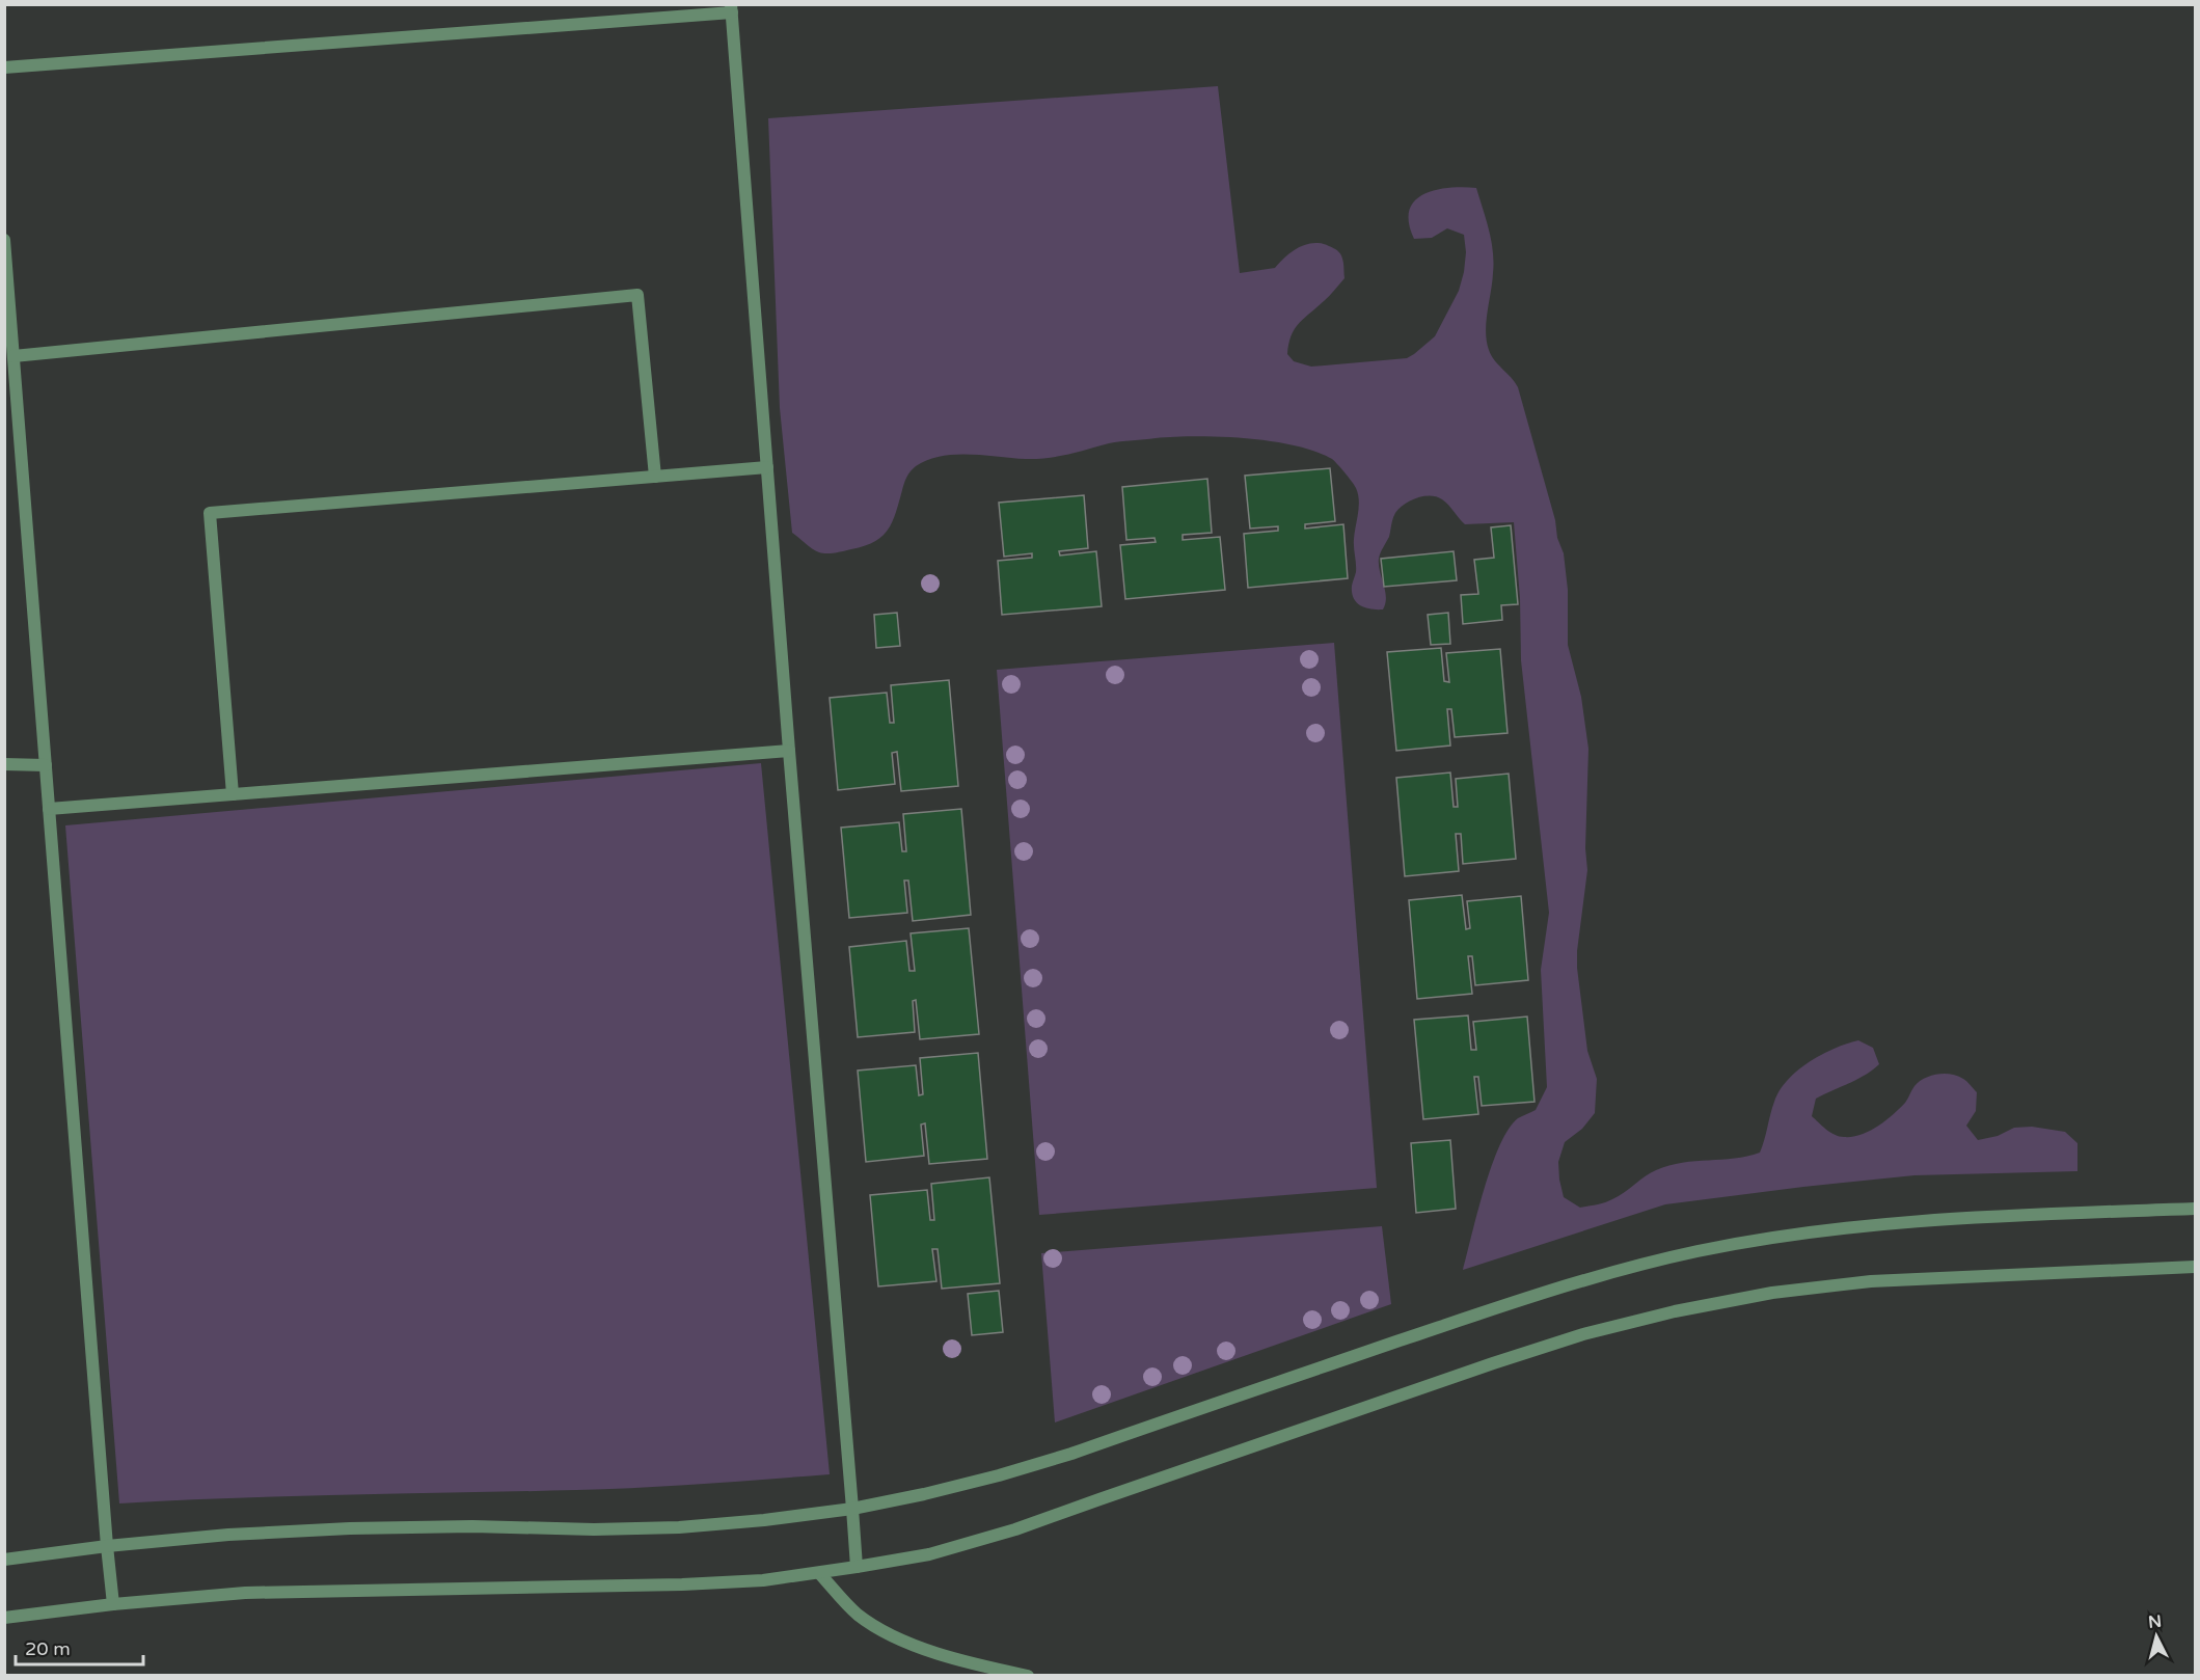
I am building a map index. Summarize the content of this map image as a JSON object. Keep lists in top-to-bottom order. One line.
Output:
{"scale_bar":"20 m","north":"top"}
